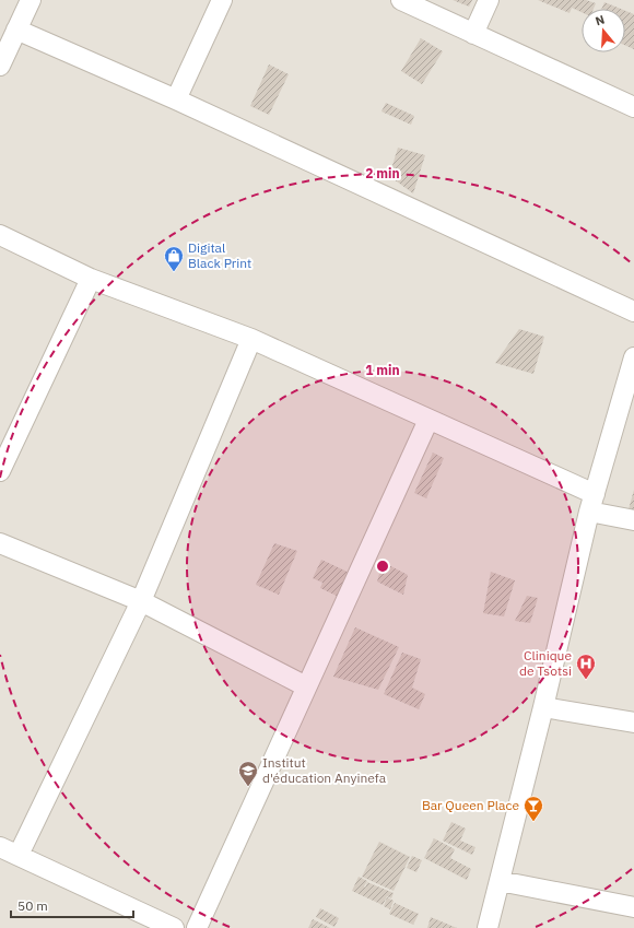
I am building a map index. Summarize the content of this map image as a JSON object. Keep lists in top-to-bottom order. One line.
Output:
{"places":{"shop":["Digital Black Print"],"hospital":["Clinique de Tsotsi"],"school or university":["Institut d'éducation Anyinefa"],"bar":["Bar Queen Place"]},"scale_bar":"50 m","north":"top","rings":["2 min","1 min"]}
